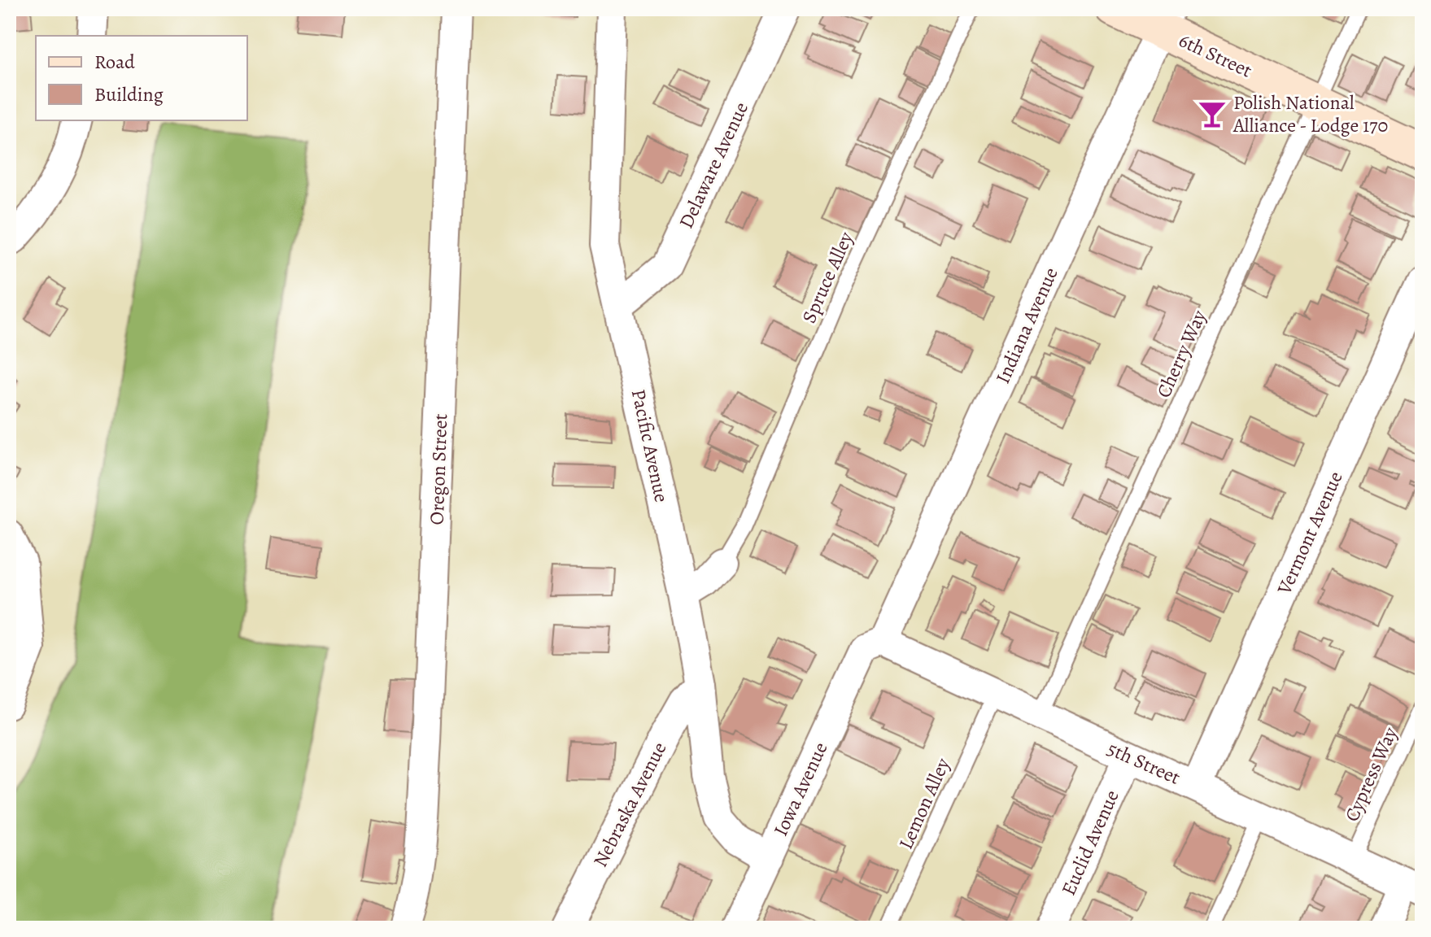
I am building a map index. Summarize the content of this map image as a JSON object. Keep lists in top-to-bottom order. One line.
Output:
{"streets":{"street":["6th Street","Delaware Avenue","Indiana Avenue","Pacific Avenue","Oregon Street","Vermont Avenue","5th Street","Iowa Avenue","Nebraska Avenue","Euclid Avenue"],"lane":["Spruce Alley","Cherry Way","Cypress Way","Lemon Alley"]},"crossings":[["6th Street","Indiana Avenue"],["6th Street","Cherry Way"],["Delaware Avenue","Pacific Avenue"],["Indiana Avenue","5th Street"],["Indiana Avenue","Iowa Avenue"],["Cherry Way","5th Street"],["Pacific Avenue","Iowa Avenue"],["Pacific Avenue","Nebraska Avenue"],["Vermont Avenue","5th Street"],["5th Street","Cypress Way"],["5th Street","Iowa Avenue"],["5th Street","Lemon Alley"],["5th Street","Euclid Avenue"]],"places":{"bar":["Polish National Alliance - Lodge 170"]},"legend":["Road","Building"]}
